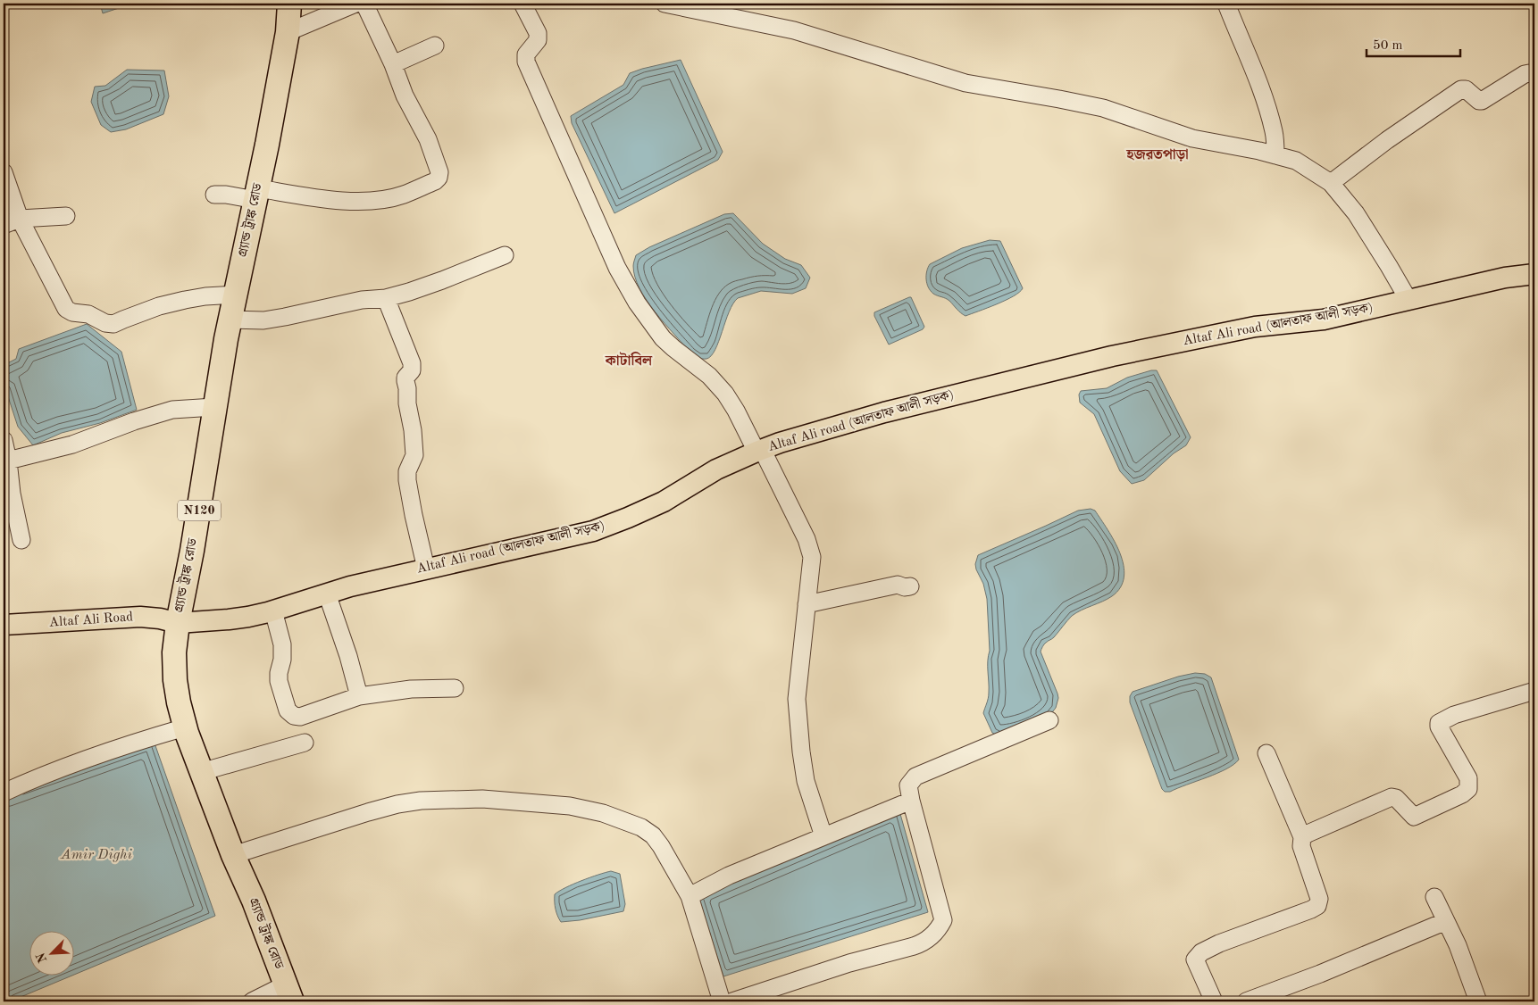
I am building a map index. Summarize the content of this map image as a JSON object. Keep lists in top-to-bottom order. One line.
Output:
{"streets":{"highway":["গ্র্যান্ড ট্রাঙ্ক রোড","N120"],"main road":["Altaf Ali road (আলতাফ আলী সড়ক)","Altaf Ali Road"]},"crossings":[["গ্র্যান্ড ট্রাঙ্ক রোড","Altaf Ali road (আলতাফ আলী সড়ক)"],["গ্র্যান্ড ট্রাঙ্ক রোড","Altaf Ali Road"],["Altaf Ali road (আলতাফ আলী সড়ক)","Altaf Ali Road"]],"districts":["হজরতপাড়া","কাটাবিল"],"water":["Amir Dighi"],"scale_bar":"50 m","north":"bottom left"}
